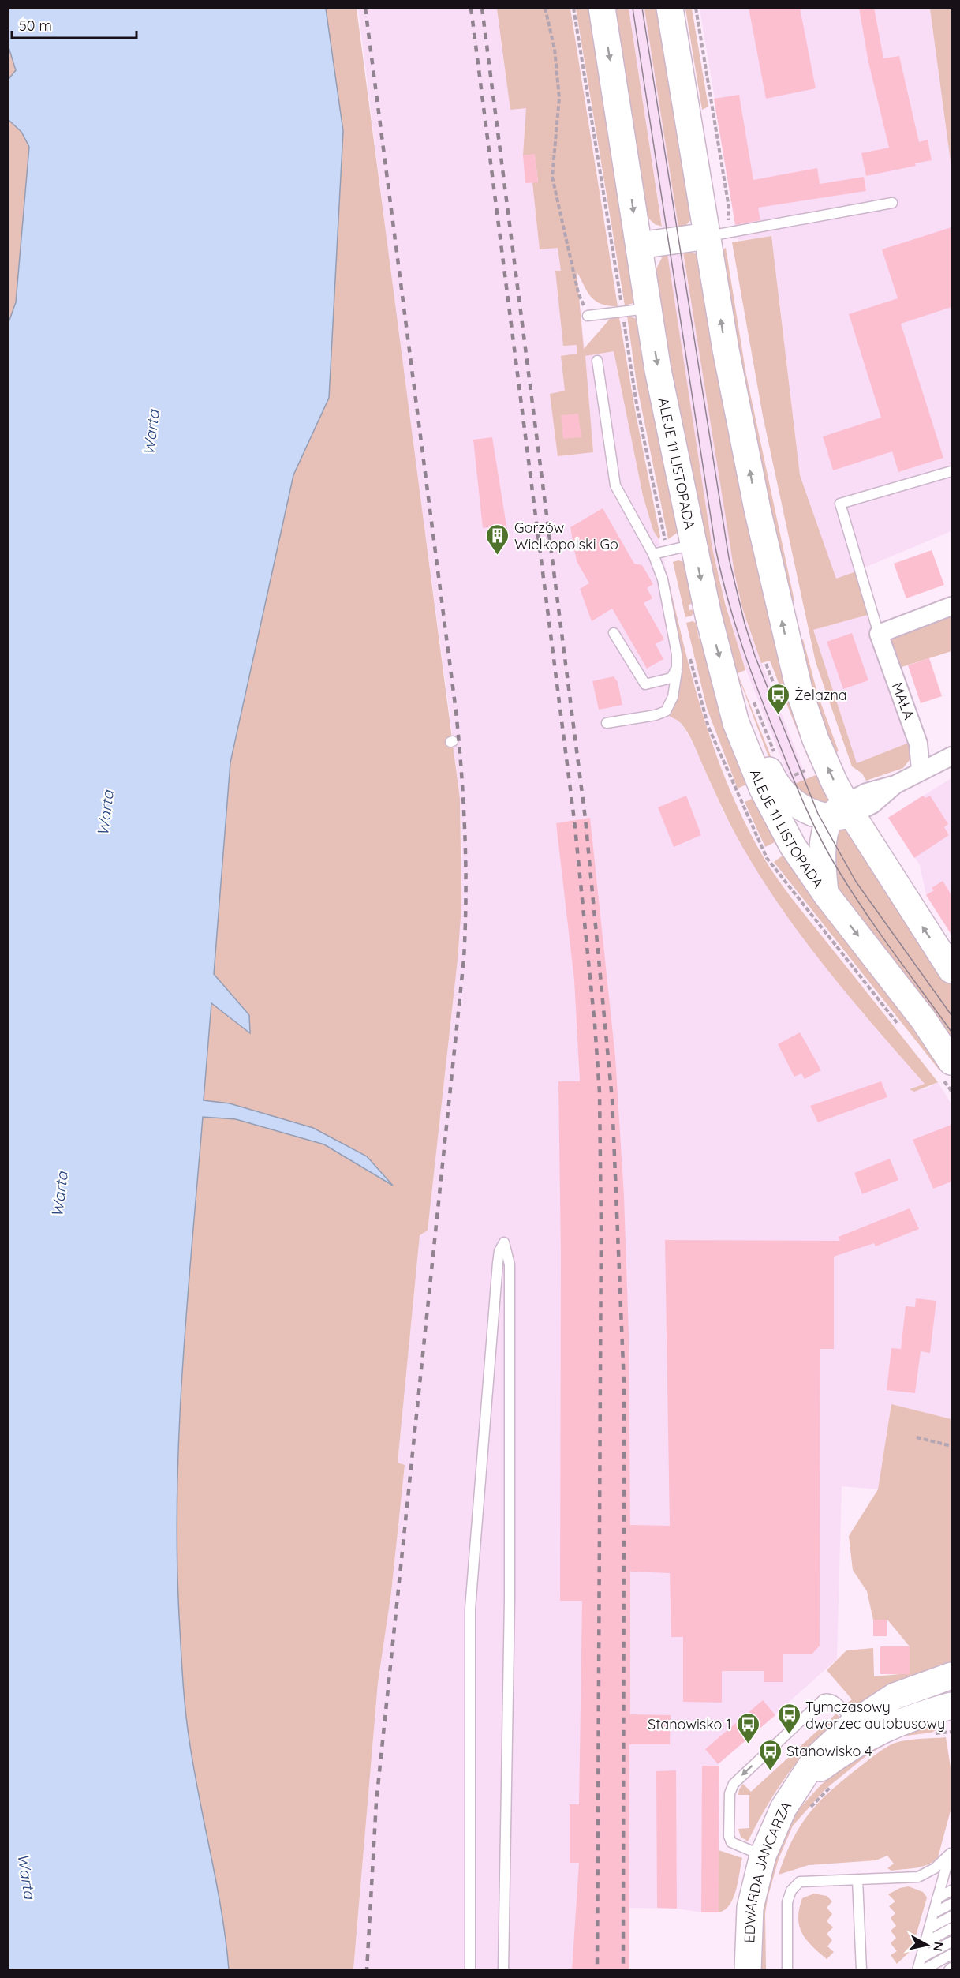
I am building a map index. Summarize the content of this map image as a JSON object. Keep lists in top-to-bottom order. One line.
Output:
{"streets":{"main road":["ALEJE 11 LISTOPADA","EDWARDA JANCARZA"],"street":["MAŁA"]},"water":["Warta"],"places":{"building":["Gorzów Wielkopolski Go"],"bus stop":["Żelazna","Tymczasowy dworzec autobusowy","Stanowisko 1","Stanowisko 4"]},"scale_bar":"50 m","north":"right"}
